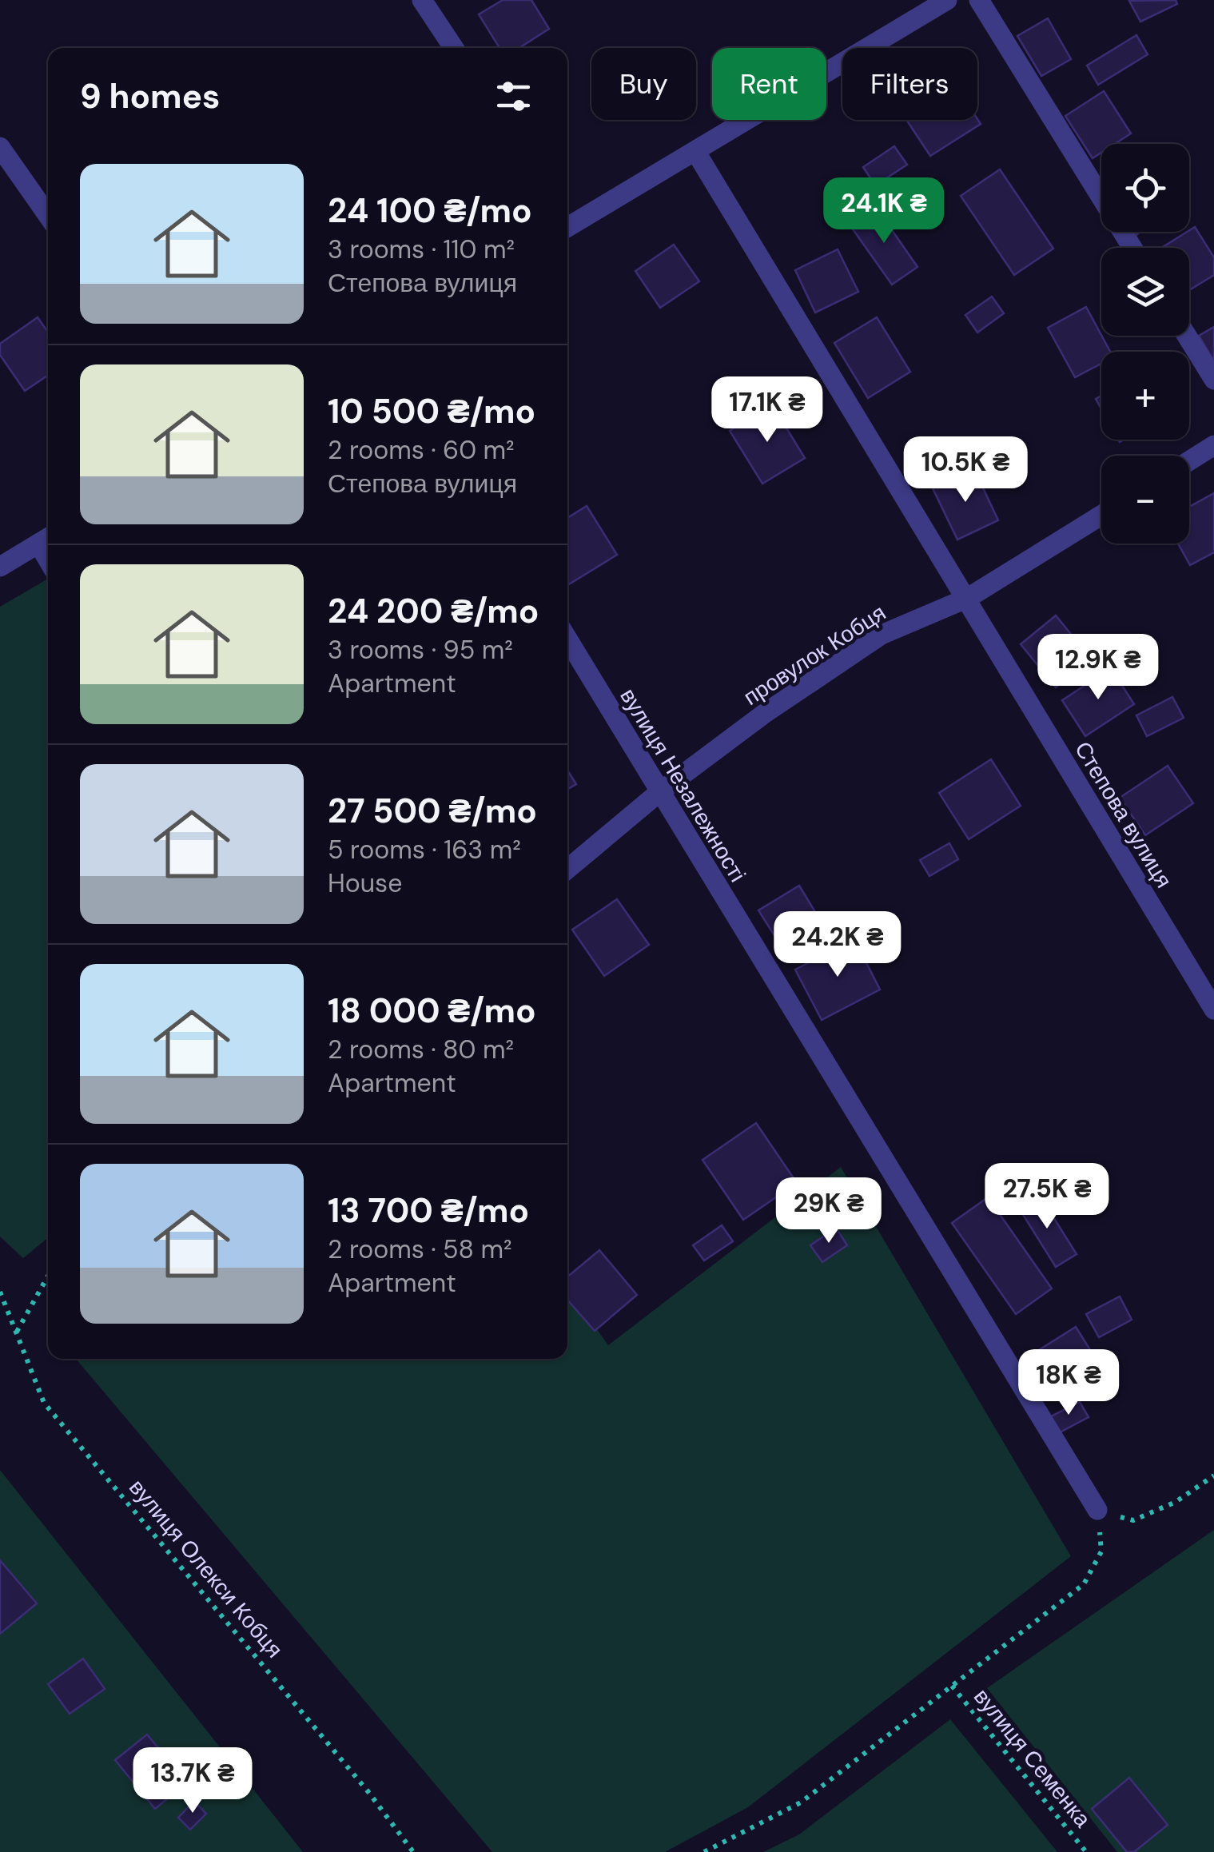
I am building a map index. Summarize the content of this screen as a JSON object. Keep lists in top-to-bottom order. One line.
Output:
{"streets":{"street":["провулок Кобця","вулиця Незалежності","Степова вулиця"],"path":["вулиця Олекси Кобця","вулиця Семенка"]},"crossings":[["провулок Кобця","вулиця Незалежності"],["провулок Кобця","Степова вулиця"]],"page":{"chip":["Buy","Rent","Filters"],"heading":"9 homes","map_buttons":["+","−"],"list":[{"name":"24 100 ₴/mo","note":"3 rooms · 110 m² · Степова вулиця"},{"name":"10 500 ₴/mo","note":"2 rooms · 60 m² · Степова вулиця"},{"name":"24 200 ₴/mo","note":"3 rooms · 95 m² · Apartment"},{"name":"27 500 ₴/mo","note":"5 rooms · 163 m² · House"},{"name":"18 000 ₴/mo","note":"2 rooms · 80 m² · Apartment"},{"name":"13 700 ₴/mo","note":"2 rooms · 58 m² · Apartment"}],"price":["24.1K ₴","17.1K ₴","10.5K ₴","12.9K ₴","24.2K ₴","27.5K ₴","29K ₴","18K ₴","13.7K ₴"]}}
